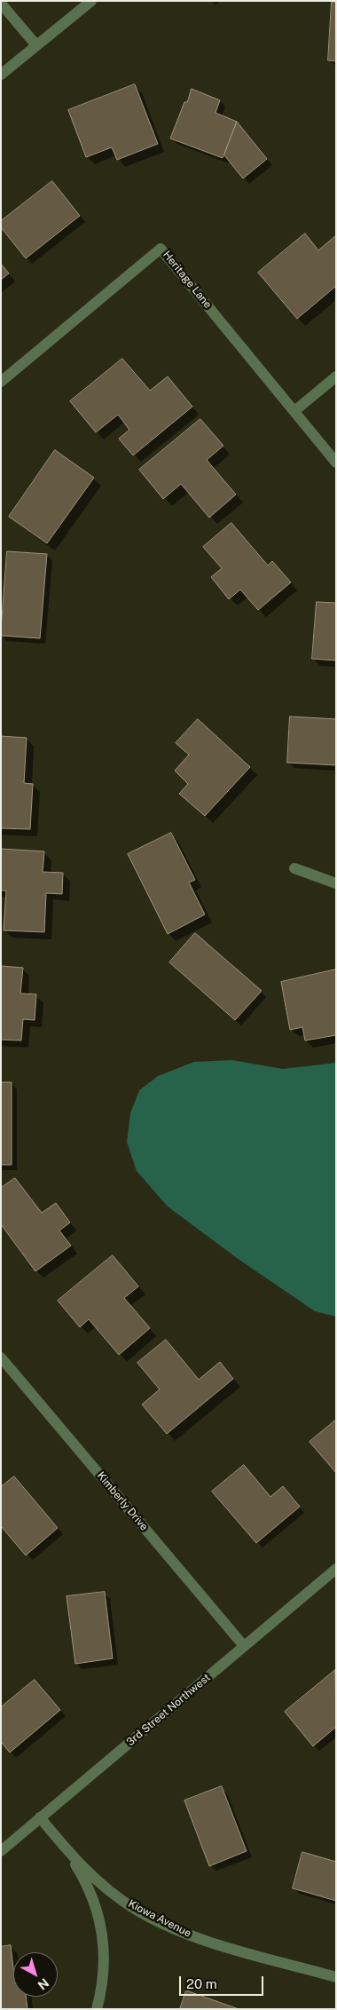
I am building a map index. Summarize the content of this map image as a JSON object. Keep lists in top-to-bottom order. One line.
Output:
{"streets":{"street":["Heritage Lane","Kimberly Drive","3rd Street Northwest","Kiowa Avenue"]},"crossings":[["Kimberly Drive","3rd Street Northwest"],["3rd Street Northwest","Kiowa Avenue"]],"scale_bar":"20 m","north":"bottom right"}
